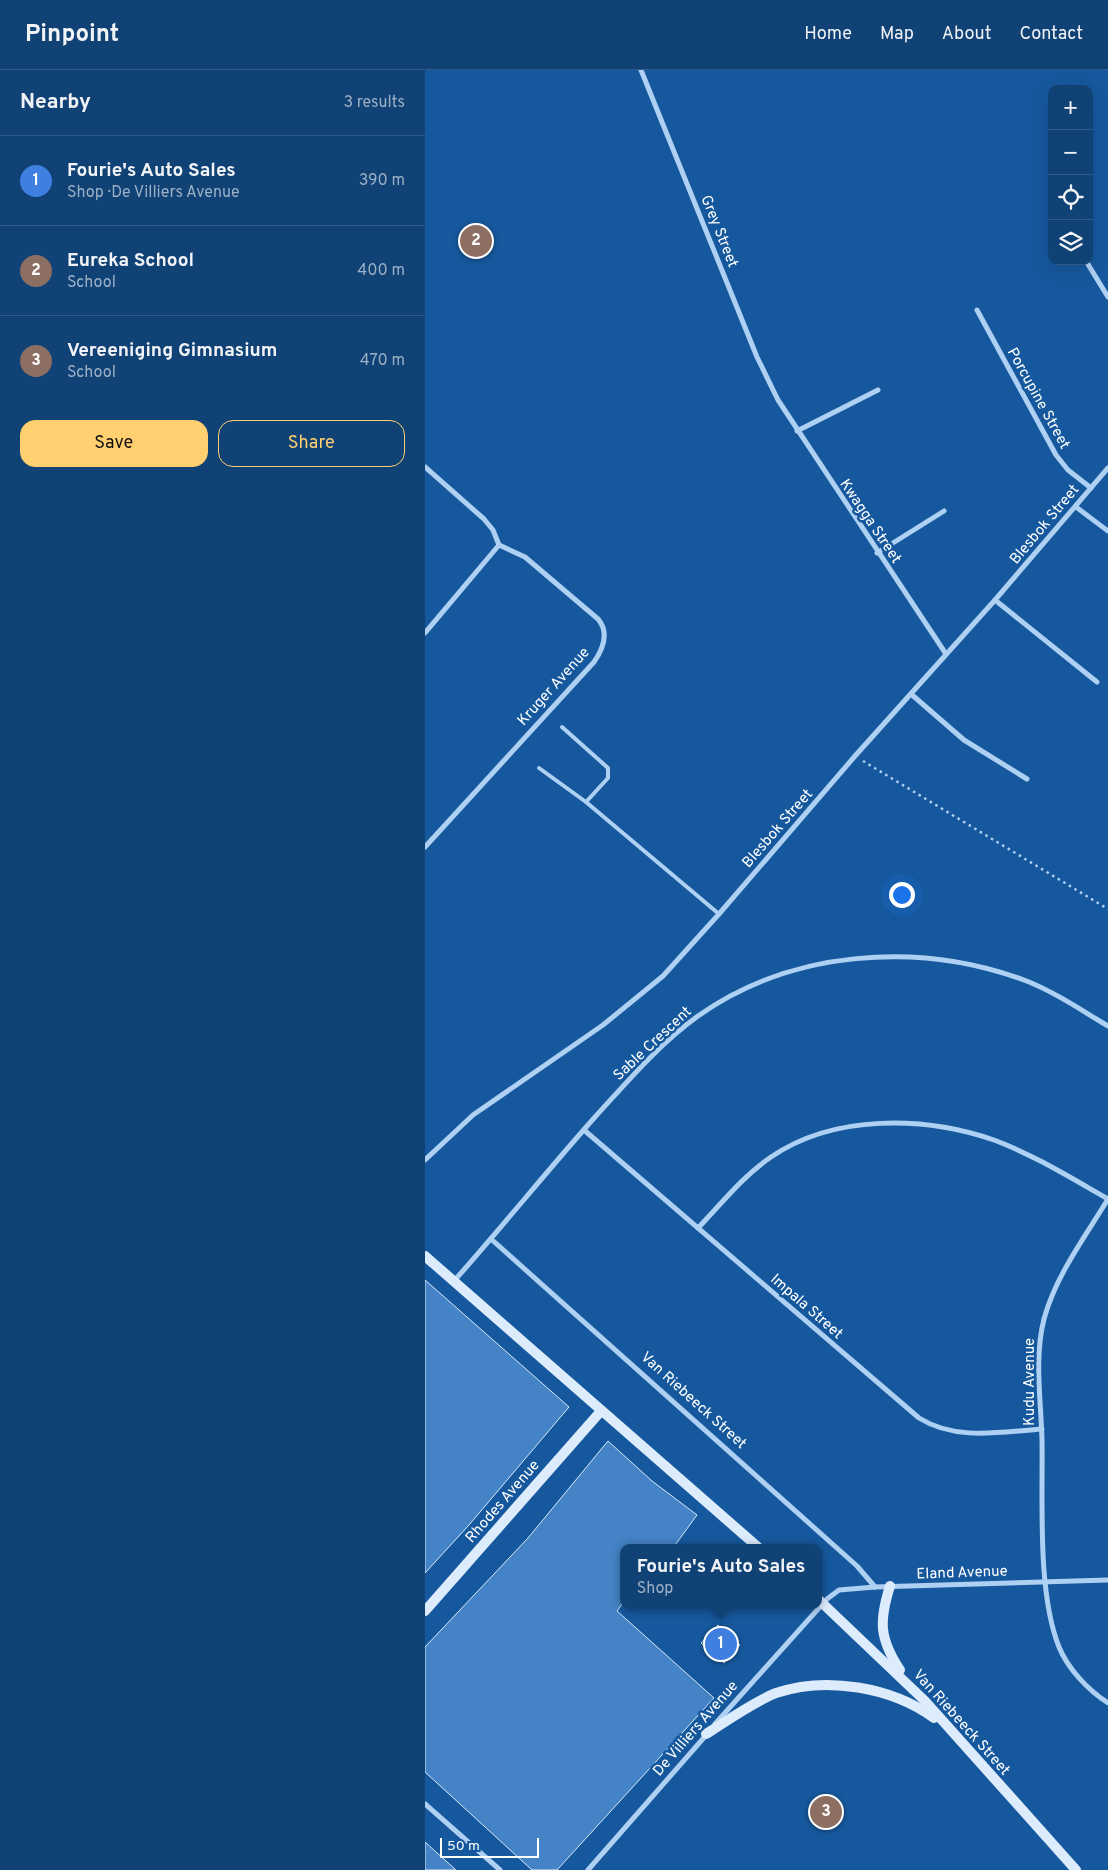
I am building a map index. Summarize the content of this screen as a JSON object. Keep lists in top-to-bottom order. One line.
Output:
{"streets":{"street":["Grey Street","Porcupine Street","Kwagga Street","Blesbok Street","Kruger Avenue","Sable Crescent","Impala Street","Kudu Avenue","Van Riebeeck Street","Rhodes Avenue","Eland Avenue","De Villiers Avenue"]},"crossings":[["Grey Street","Kwagga Street"],["Porcupine Street","Blesbok Street"],["Kwagga Street","Blesbok Street"],["Sable Crescent","Impala Street"],["Sable Crescent","Van Riebeeck Street"],["Impala Street","Kudu Avenue"],["Kudu Avenue","Eland Avenue"],["Van Riebeeck Street","Eland Avenue"]],"scale_bar":"50 m","page":{"header":"Pinpoint","nav":["Home","Map","About","Contact"],"heading":["Nearby","3 results"],"map_buttons":["+","−"],"list":[{"mark":"1","name":"Fourie's Auto Sales","note":"Shop · De Villiers Avenue","value":"390 m"},{"mark":"2","name":"Eureka School","note":"School","value":"400 m"},{"mark":"3","name":"Vereeniging Gimnasium","note":"School","value":"470 m"}],"pins":["2","1","3"],"buttons":["Save","Share"],"popup":["Fourie's Auto Sales","Shop"],"scale":"50 m"}}
